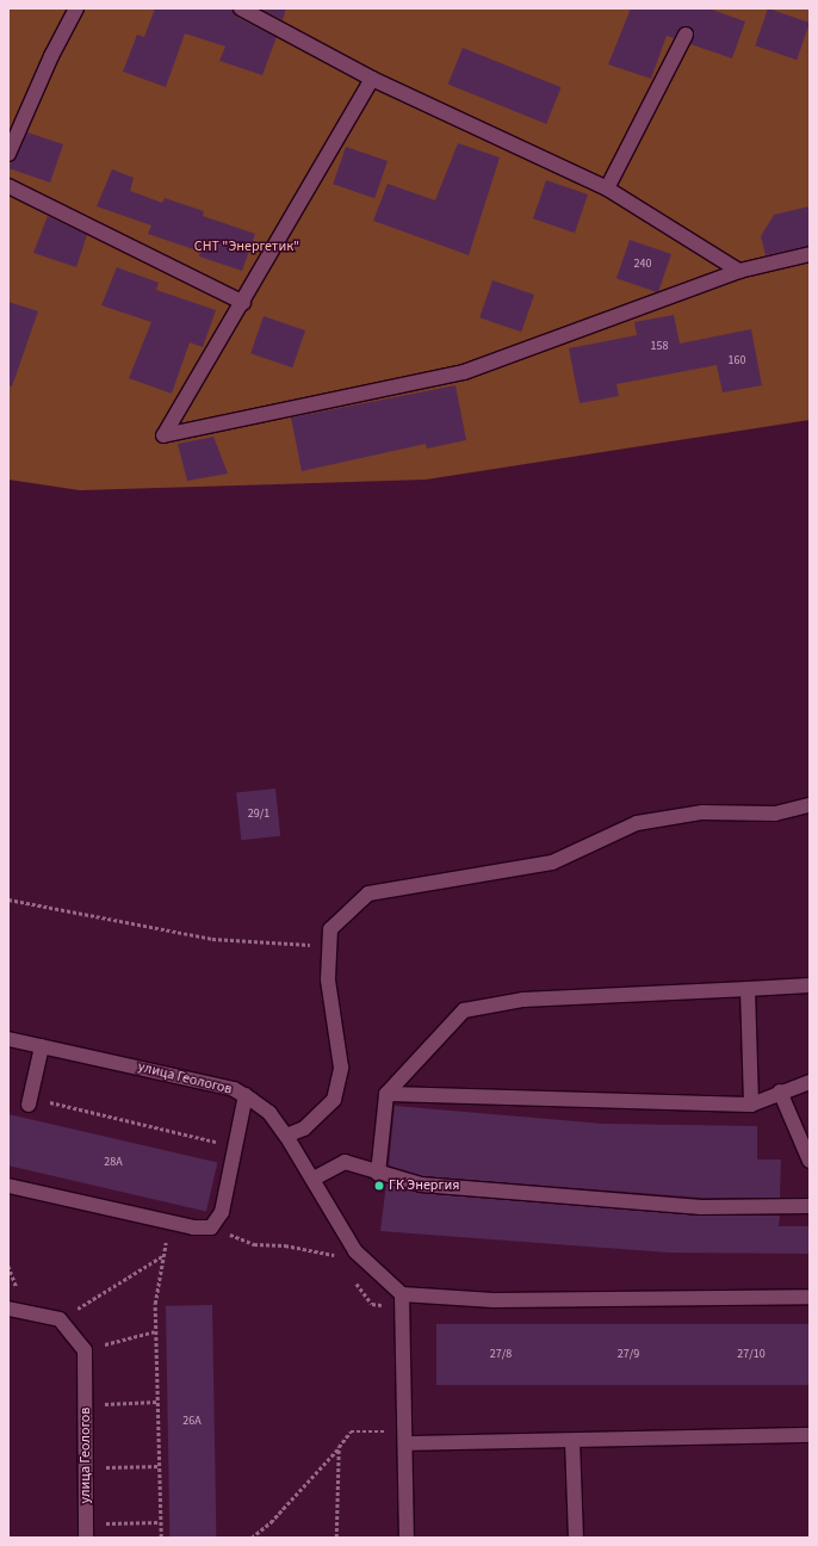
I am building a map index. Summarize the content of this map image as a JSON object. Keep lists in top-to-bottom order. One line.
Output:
{"streets":{"street":["улица Геологов"]},"parks":["СНТ \"Энергетик\""],"places":["ГК Энергия"],"house_numbers":["240","158","160","29/1","28А","27/8","27/9","27/10","26А"]}
